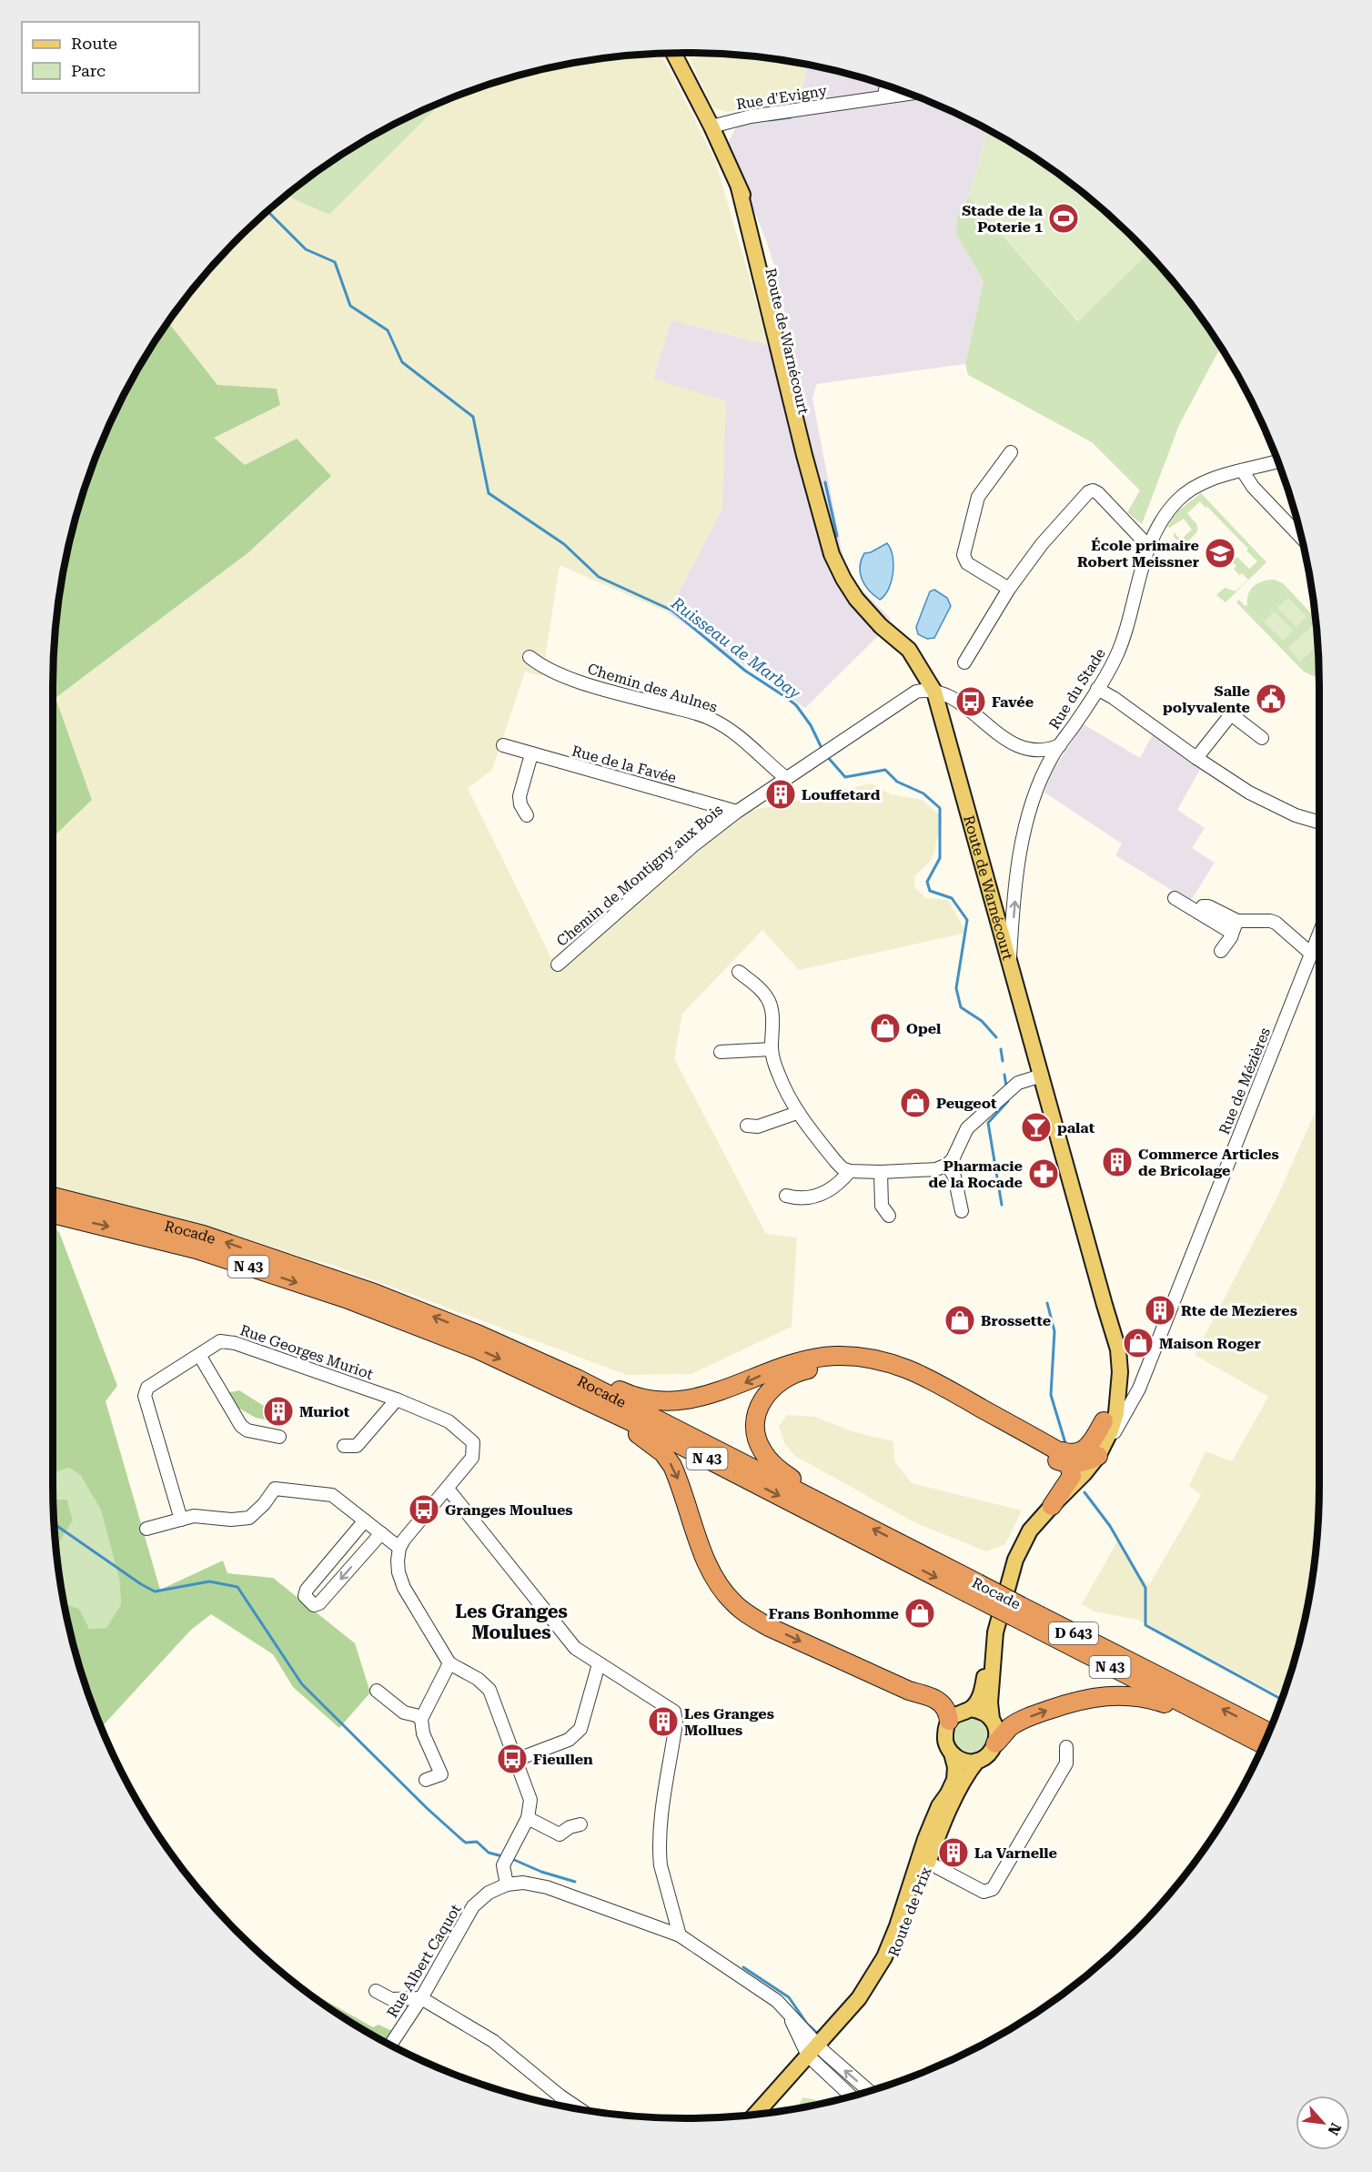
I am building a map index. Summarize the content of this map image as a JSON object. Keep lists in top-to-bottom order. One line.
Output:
{"streets":{"highway":["Rocade","N 43","D 643"],"main road":["Route de Warnécourt","Route de Prix"],"street":["Rue d'Evigny","Chemin des Aulnes","Rue du Stade","Rue de la Favée","Chemin de Montigny aux Bois","Rue de Mézières","Rue Georges Muriot","Rue Albert Caquot"]},"crossings":[["Rue d'Evigny","Route de Warnécourt"],["Route de Warnécourt","Rue du Stade"],["Route de Warnécourt","Chemin de Montigny aux Bois"],["Route de Warnécourt","Rue de Mézières"],["Chemin des Aulnes","Chemin de Montigny aux Bois"],["Rue du Stade","Chemin de Montigny aux Bois"],["Rue de la Favée","Chemin de Montigny aux Bois"],["Rocade","N 43"]],"districts":["Les Granges Moulues"],"water":["Ruisseau de Marbay"],"places":{"sports":["Stade de la Poterie 1"],"school or university":["École primaire Robert Meissner"],"public building":["Salle polyvalente"],"bus stop":["Favée","Granges Moulues","Fieullen"],"building":["Louffetard","Commerce Articles de Bricolage","Rte de Mezieres","Muriot","Les Granges Mollues","La Varnelle"],"shop":["Opel","Peugeot","Brossette","Maison Roger","Frans Bonhomme"],"bar":["palat"],"pharmacy":["Pharmacie de la Rocade"]},"legend":["Route","Parc"],"north":"bottom right"}
